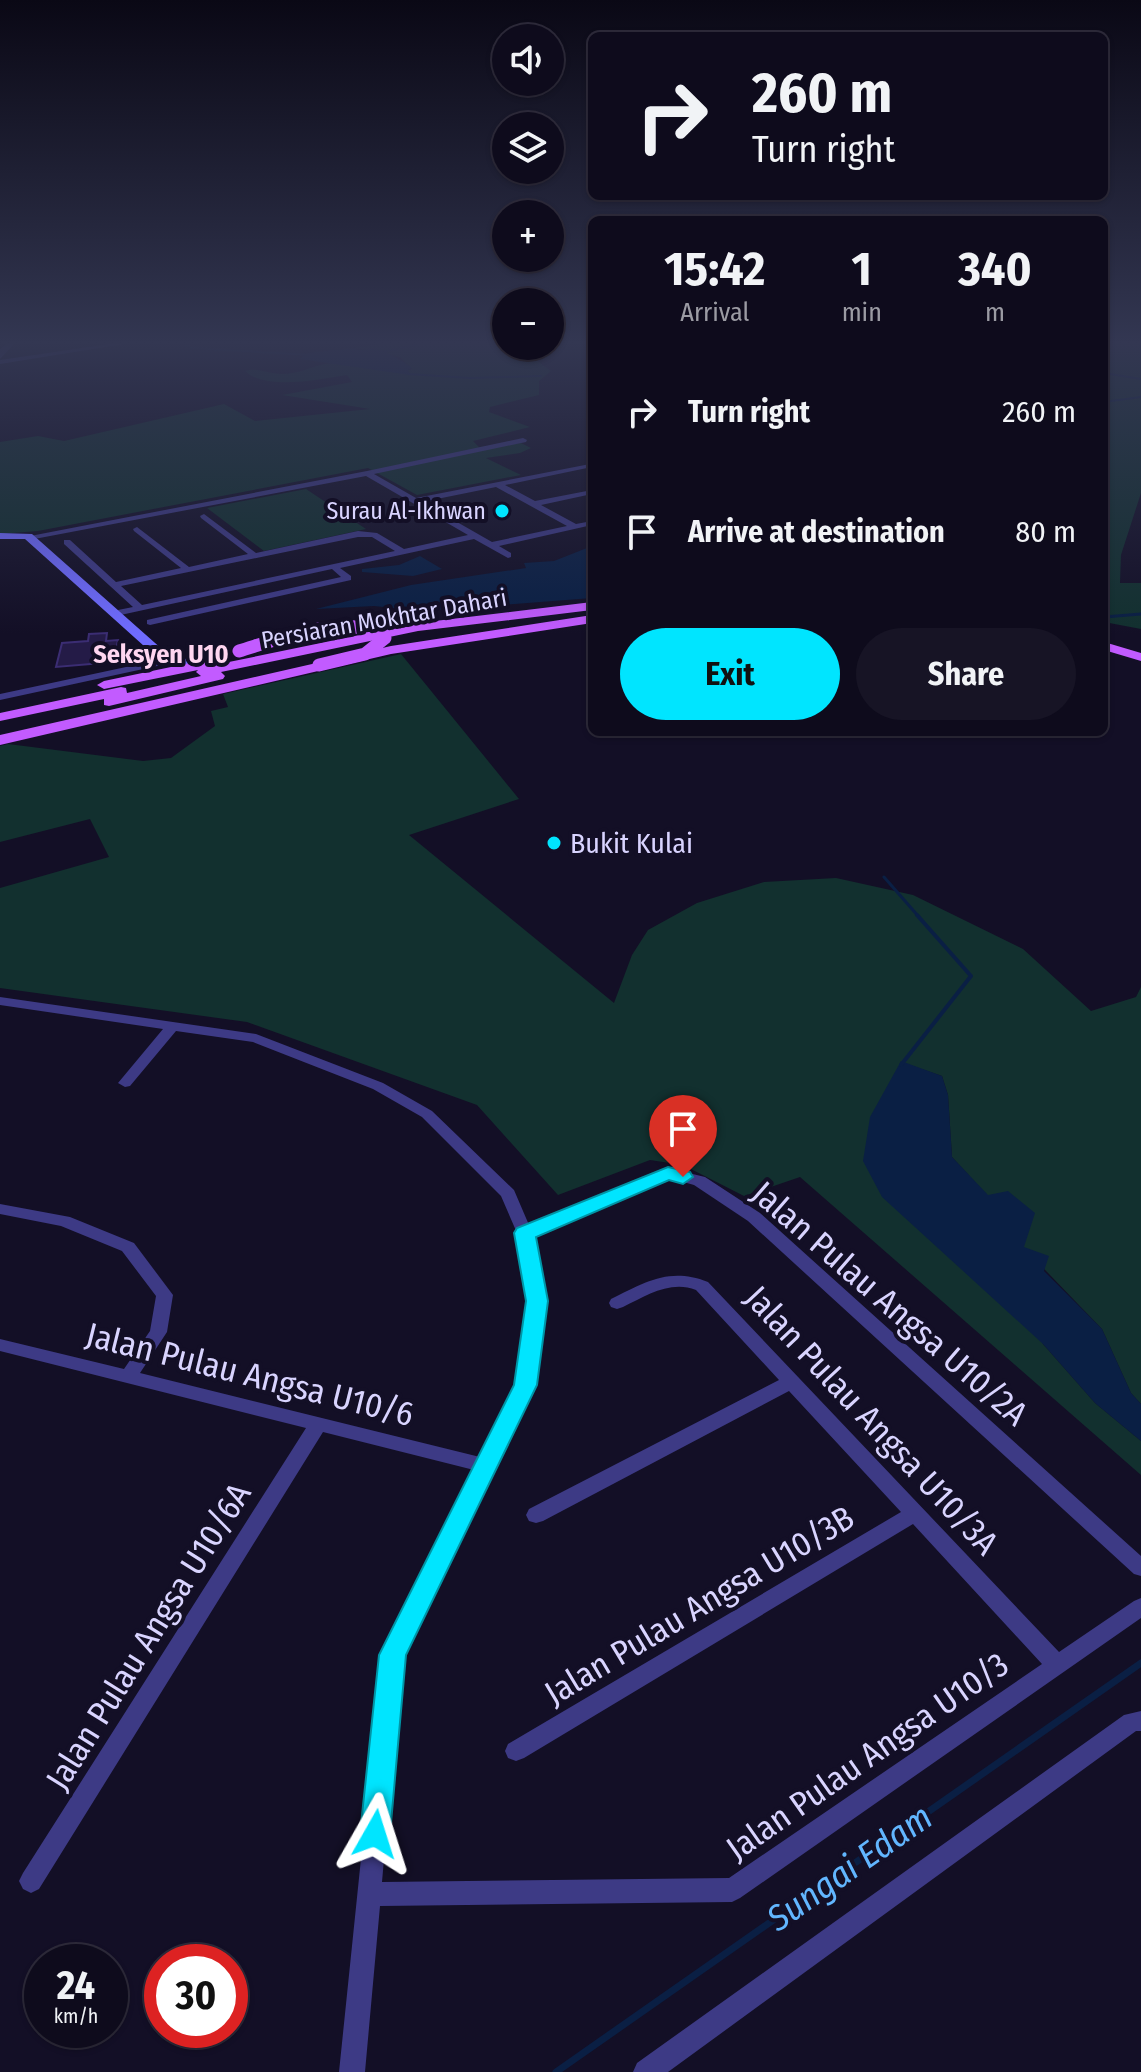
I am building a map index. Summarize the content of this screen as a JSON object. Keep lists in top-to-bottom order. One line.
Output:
{"streets":{"main road":["Persiaran Mokhtar Dahari"],"street":["Jalan Pulau Angsa U10/2A","Jalan Pulau Angsa U10/6","Jalan Pulau Angsa U10/3A","Jalan Pulau Angsa U10/3B","Jalan Pulau Angsa U10/6A","Jalan Pulau Angsa U10/3"]},"crossings":[["Jalan Pulau Angsa U10/6","Jalan Pulau Angsa U10/6A"],["Jalan Pulau Angsa U10/3A","Jalan Pulau Angsa U10/3B"],["Jalan Pulau Angsa U10/3A","Jalan Pulau Angsa U10/3"]],"districts":["Seksyen U10"],"water":["Sungai Edam"],"places":["Surau Al-Ikhwan","Bukit Kulai"],"page":{"map_buttons":["+","−"],"turn":["260 m","Turn right"],"eta":["15:42","Arrival","1","min","340","m"],"list":[{"name":"Turn right","value":"260 m"},{"name":"Arrive at destination","value":"80 m"}],"buttons":["Exit","Share"],"speed":"24 km/h","limit":"30"}}
